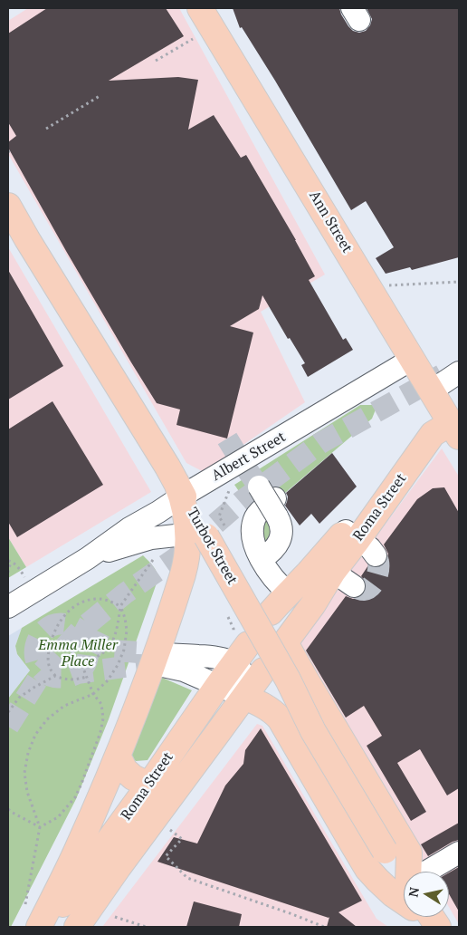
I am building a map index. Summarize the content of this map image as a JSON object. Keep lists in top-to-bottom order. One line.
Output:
{"streets":{"main road":["Ann Street","Roma Street","Turbot Street"],"street":["Albert Street"]},"crossings":[["Ann Street","Albert Street"],["Ann Street","Roma Street"],["Albert Street","Turbot Street"]],"parks":["Emma Miller Place"],"north":"left"}
